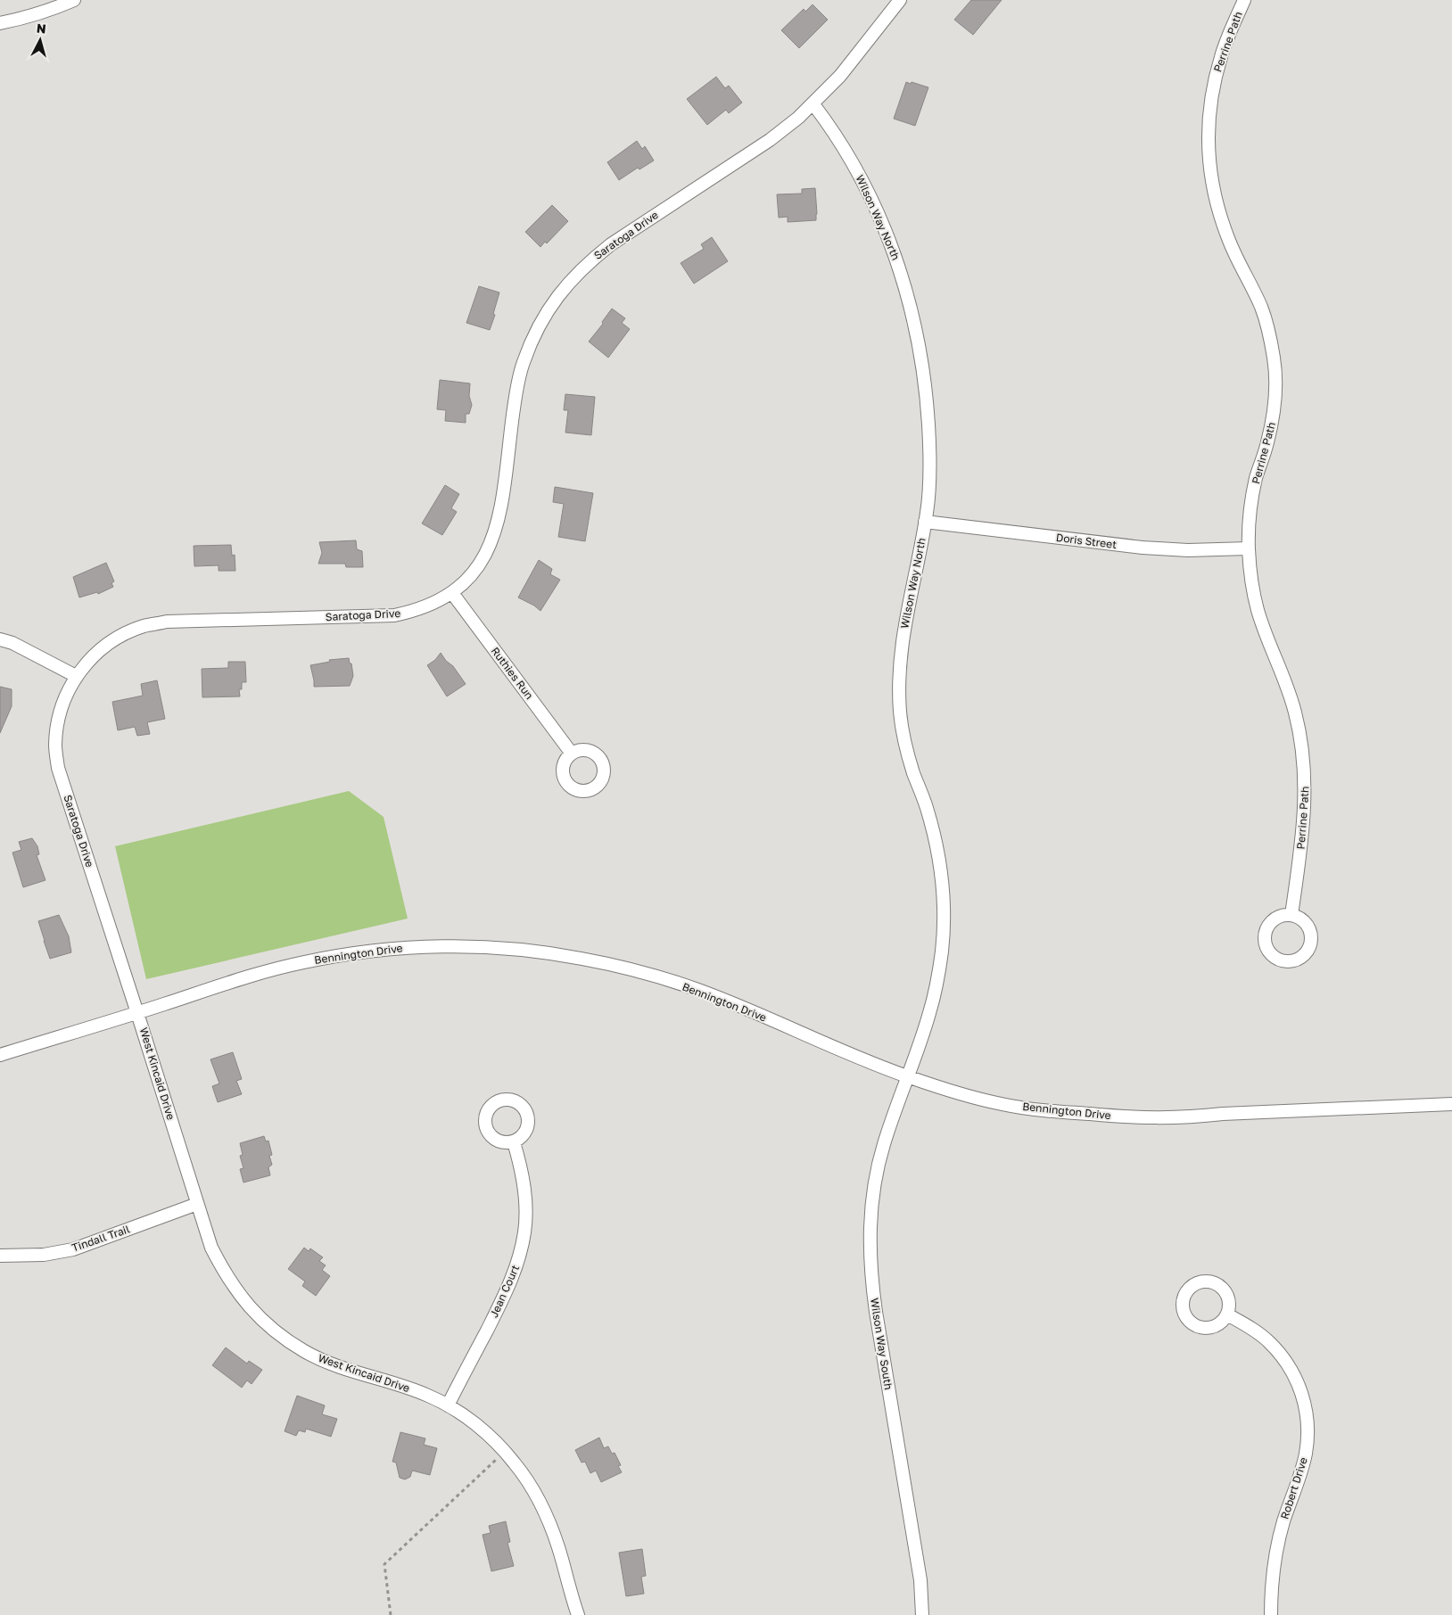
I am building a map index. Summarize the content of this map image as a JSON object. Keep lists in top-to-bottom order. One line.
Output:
{"streets":{"street":["Perrine Path","Wilson Way North","Saratoga Drive","Doris Street","Ruthies Run","Bennington Drive","West Kincaid Drive","Tindall Trail","Jean Court","Wilson Way South","Robert Drive"]},"crossings":[["Perrine Path","Doris Street"],["Wilson Way North","Saratoga Drive"],["Wilson Way North","Doris Street"],["Wilson Way North","Bennington Drive"],["Wilson Way North","Wilson Way South"],["Saratoga Drive","Ruthies Run"],["Saratoga Drive","Bennington Drive"],["Saratoga Drive","West Kincaid Drive"],["Bennington Drive","West Kincaid Drive"],["Bennington Drive","Wilson Way South"],["West Kincaid Drive","Tindall Trail"],["West Kincaid Drive","Jean Court"]],"north":"top"}
